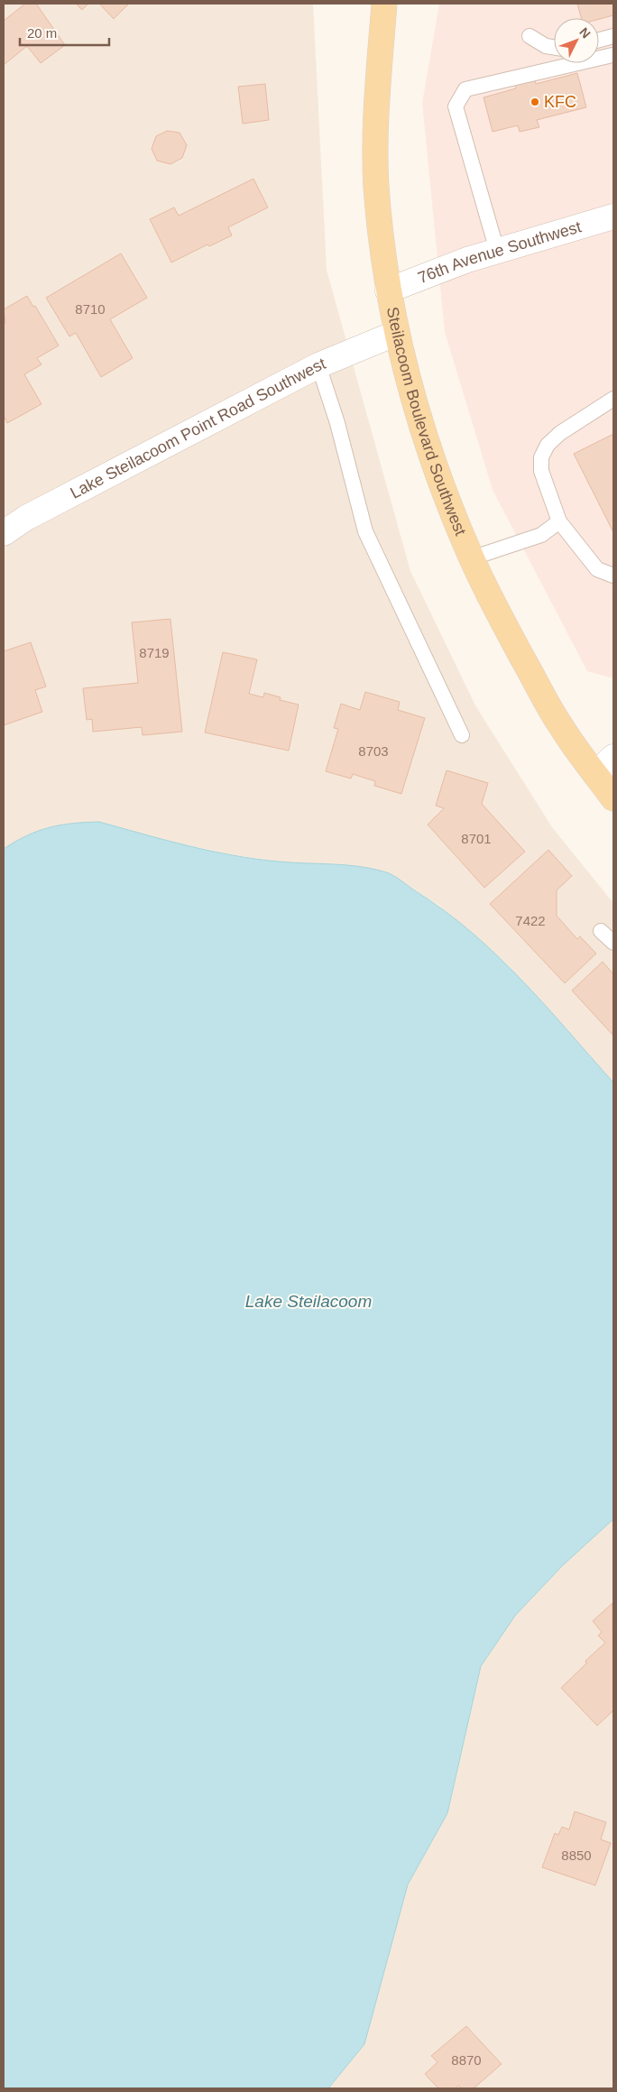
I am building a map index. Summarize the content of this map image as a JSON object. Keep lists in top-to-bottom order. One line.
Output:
{"streets":{"main road":["Steilacoom Boulevard Southwest"],"street":["76th Avenue Southwest","Lake Steilacoom Point Road Southwest"]},"crossings":[["76th Avenue Southwest","Steilacoom Boulevard Southwest"],["Steilacoom Boulevard Southwest","Lake Steilacoom Point Road Southwest"]],"water":["Lake Steilacoom"],"places":["KFC"],"house_numbers":["8710","8719","8703","8701","7422","8850","8870"],"scale_bar":"20 m","north":"top right"}
